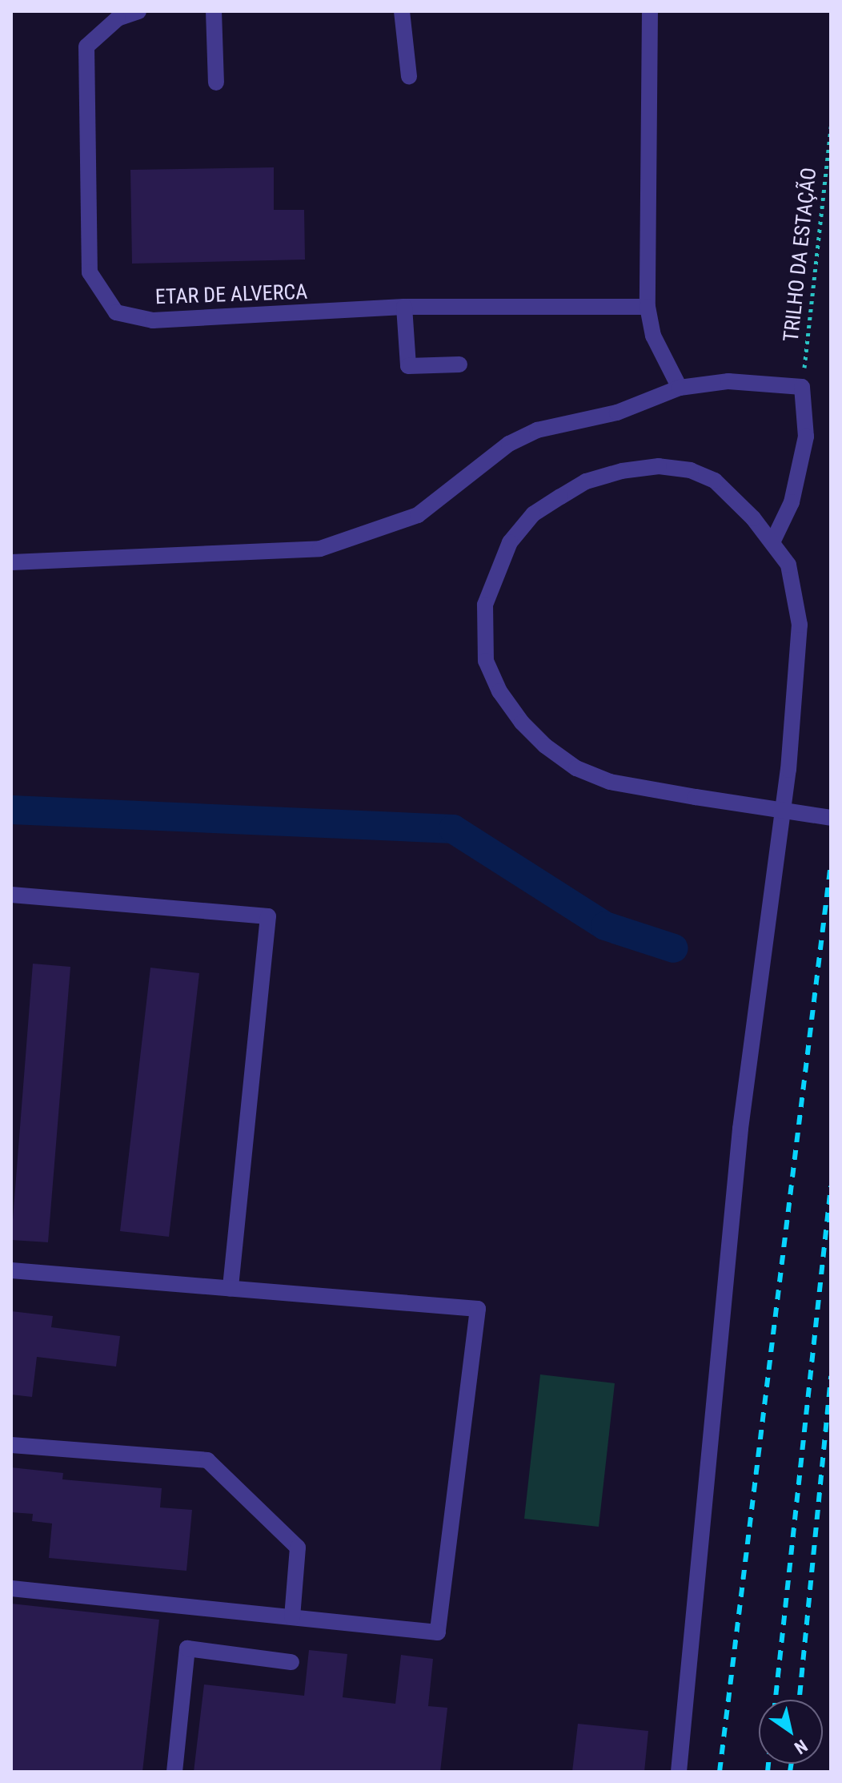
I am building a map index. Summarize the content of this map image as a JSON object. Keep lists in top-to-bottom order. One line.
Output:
{"streets":{"street":["ETAR DE ALVERCA"],"path":["TRILHO DA ESTAÇÃO"]},"north":"bottom right"}
